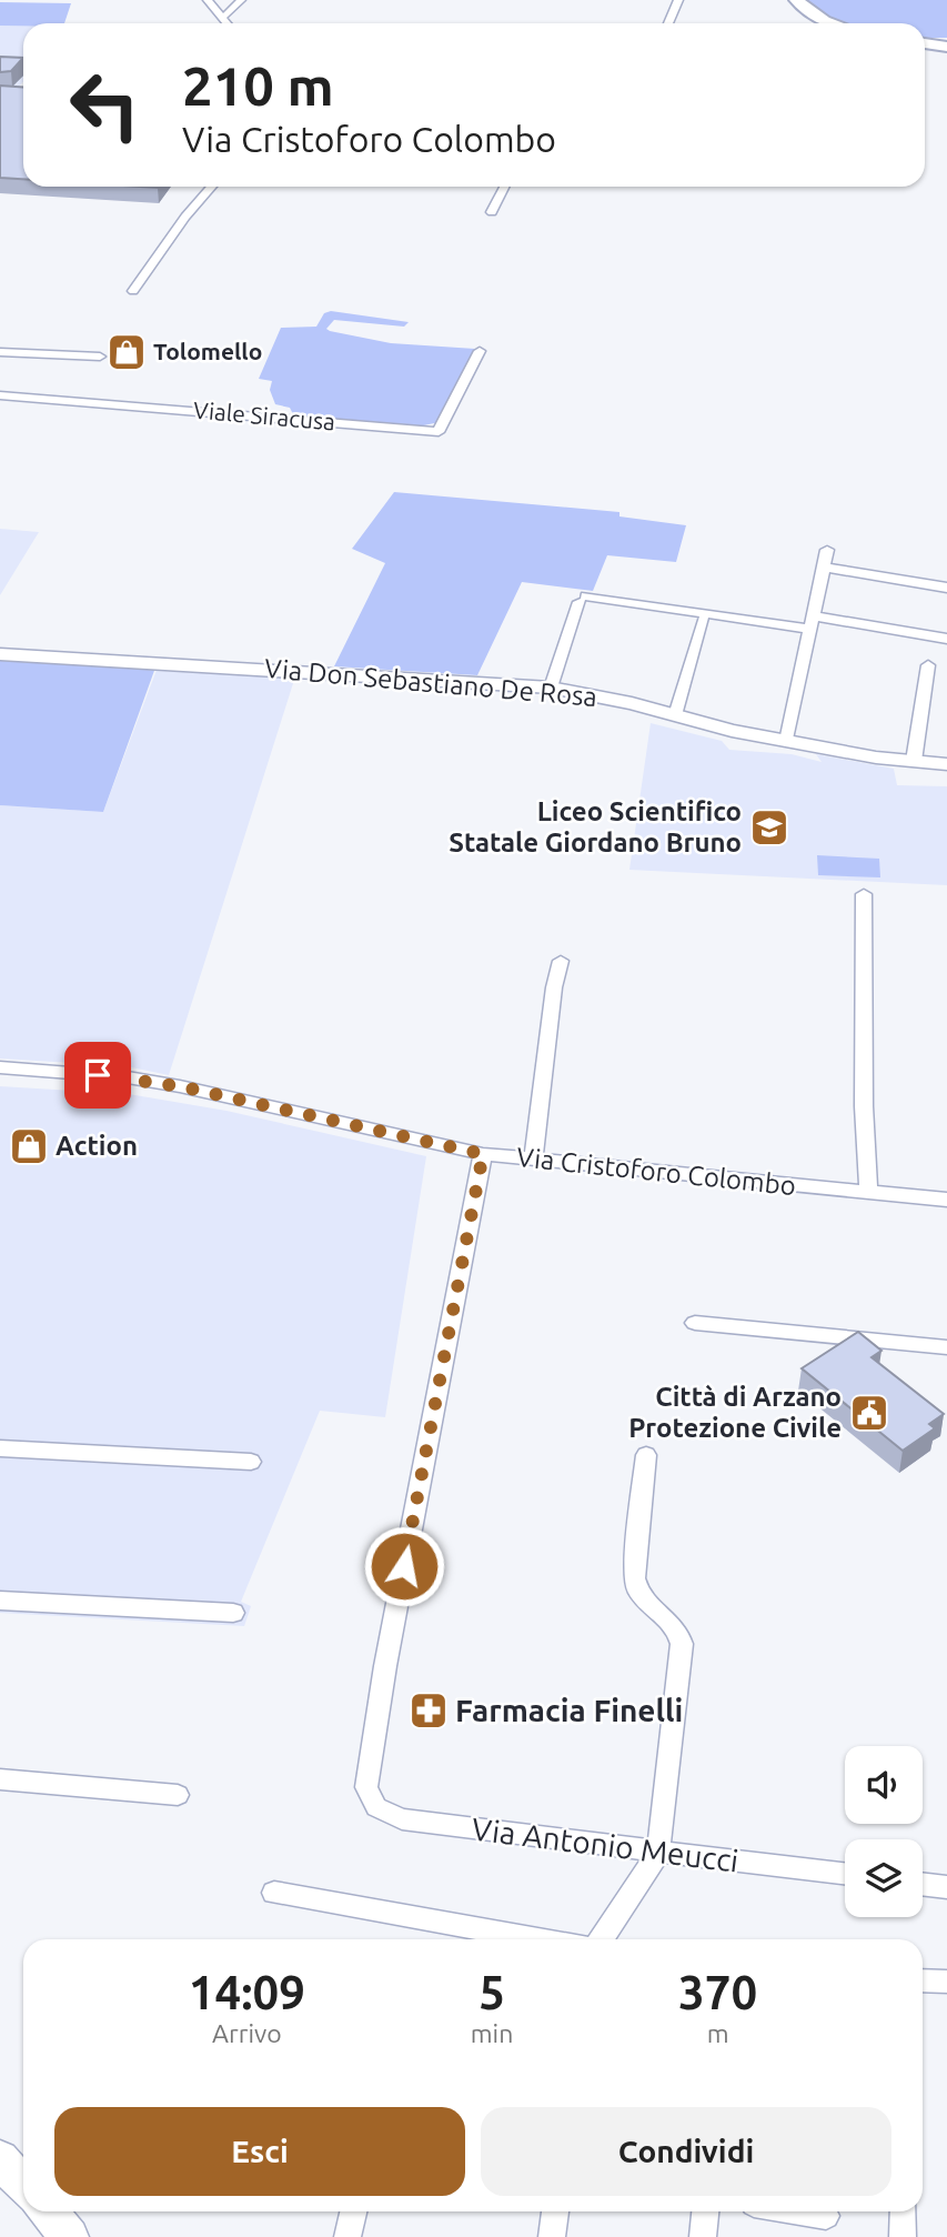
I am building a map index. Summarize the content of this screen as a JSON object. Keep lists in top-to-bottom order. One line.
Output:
{"streets":{"street":["Viale Siracusa","Via Don Sebastiano De Rosa","Via Cristoforo Colombo","Via Antonio Meucci"]},"crossings":[["Via Cristoforo Colombo","Via Antonio Meucci"]],"places":{"shop":["Tolomello","Action"],"school or university":["Liceo Scientifico Statale Giordano Bruno"],"public building":["Città di Arzano Protezione Civile"],"pharmacy":["Farmacia Finelli"]},"page":{"turn":["210 m","Via Cristoforo Colombo"],"eta":["14:09","Arrivo","5","min","370","m"],"buttons":["Esci","Condividi"]}}
